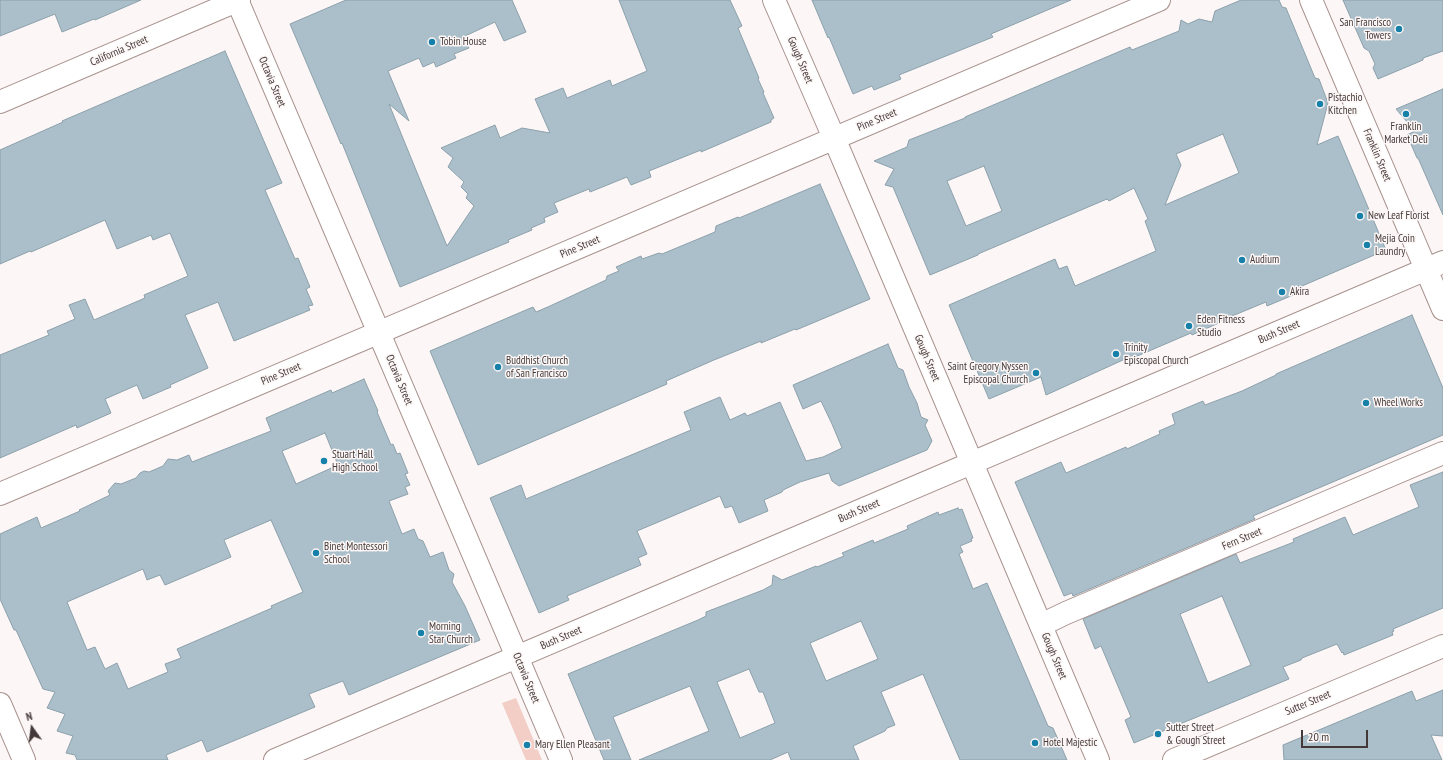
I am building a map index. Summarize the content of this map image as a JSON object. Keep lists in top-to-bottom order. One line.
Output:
{"streets":{"main road":["California Street","Gough Street","Octavia Street","Pine Street","Franklin Street","Bush Street","Fern Street","Sutter Street"]},"crossings":[["California Street","Octavia Street"],["Gough Street","Pine Street"],["Gough Street","Bush Street"],["Gough Street","Fern Street"],["Octavia Street","Pine Street"],["Octavia Street","Bush Street"],["Franklin Street","Bush Street"]],"places":["San Francisco Towers","Tobin House","Pistachio Kitchen","Franklin Market Deli","New Leaf Florist","Mejia Coin Laundry","Audium","Akira","Eden Fitness Studio","Trinity Episcopal Church","Buddhist Church of San Francisco","Saint Gregory Nyssen Episcopal Church","Wheel Works","Stuart Hall High School","Binet Montessori School","Morning Star Church","Sutter Street & Gough Street","Hotel Majestic","Mary Ellen Pleasant"],"scale_bar":"20 m","north":"top"}
